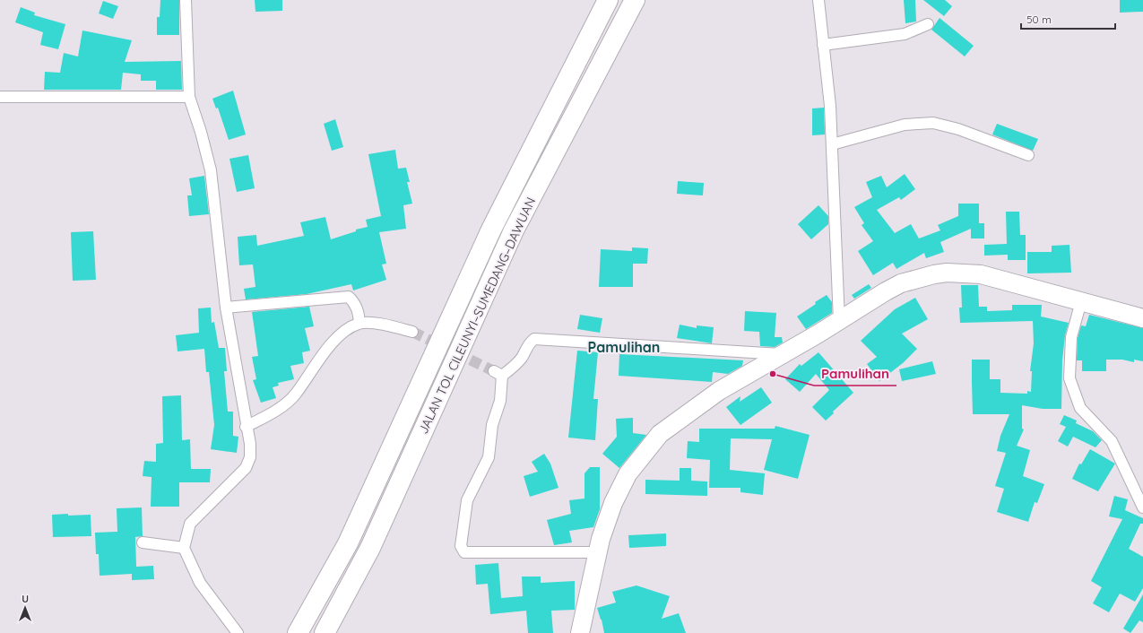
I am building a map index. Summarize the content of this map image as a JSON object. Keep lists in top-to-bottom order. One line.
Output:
{"streets":{"highway":["JALAN TOL CILEUNYI–SUMEDANG–DAWUAN"]},"districts":["Pamulihan"],"places":["Pamulihan"],"scale_bar":"50 m","north":"top"}
